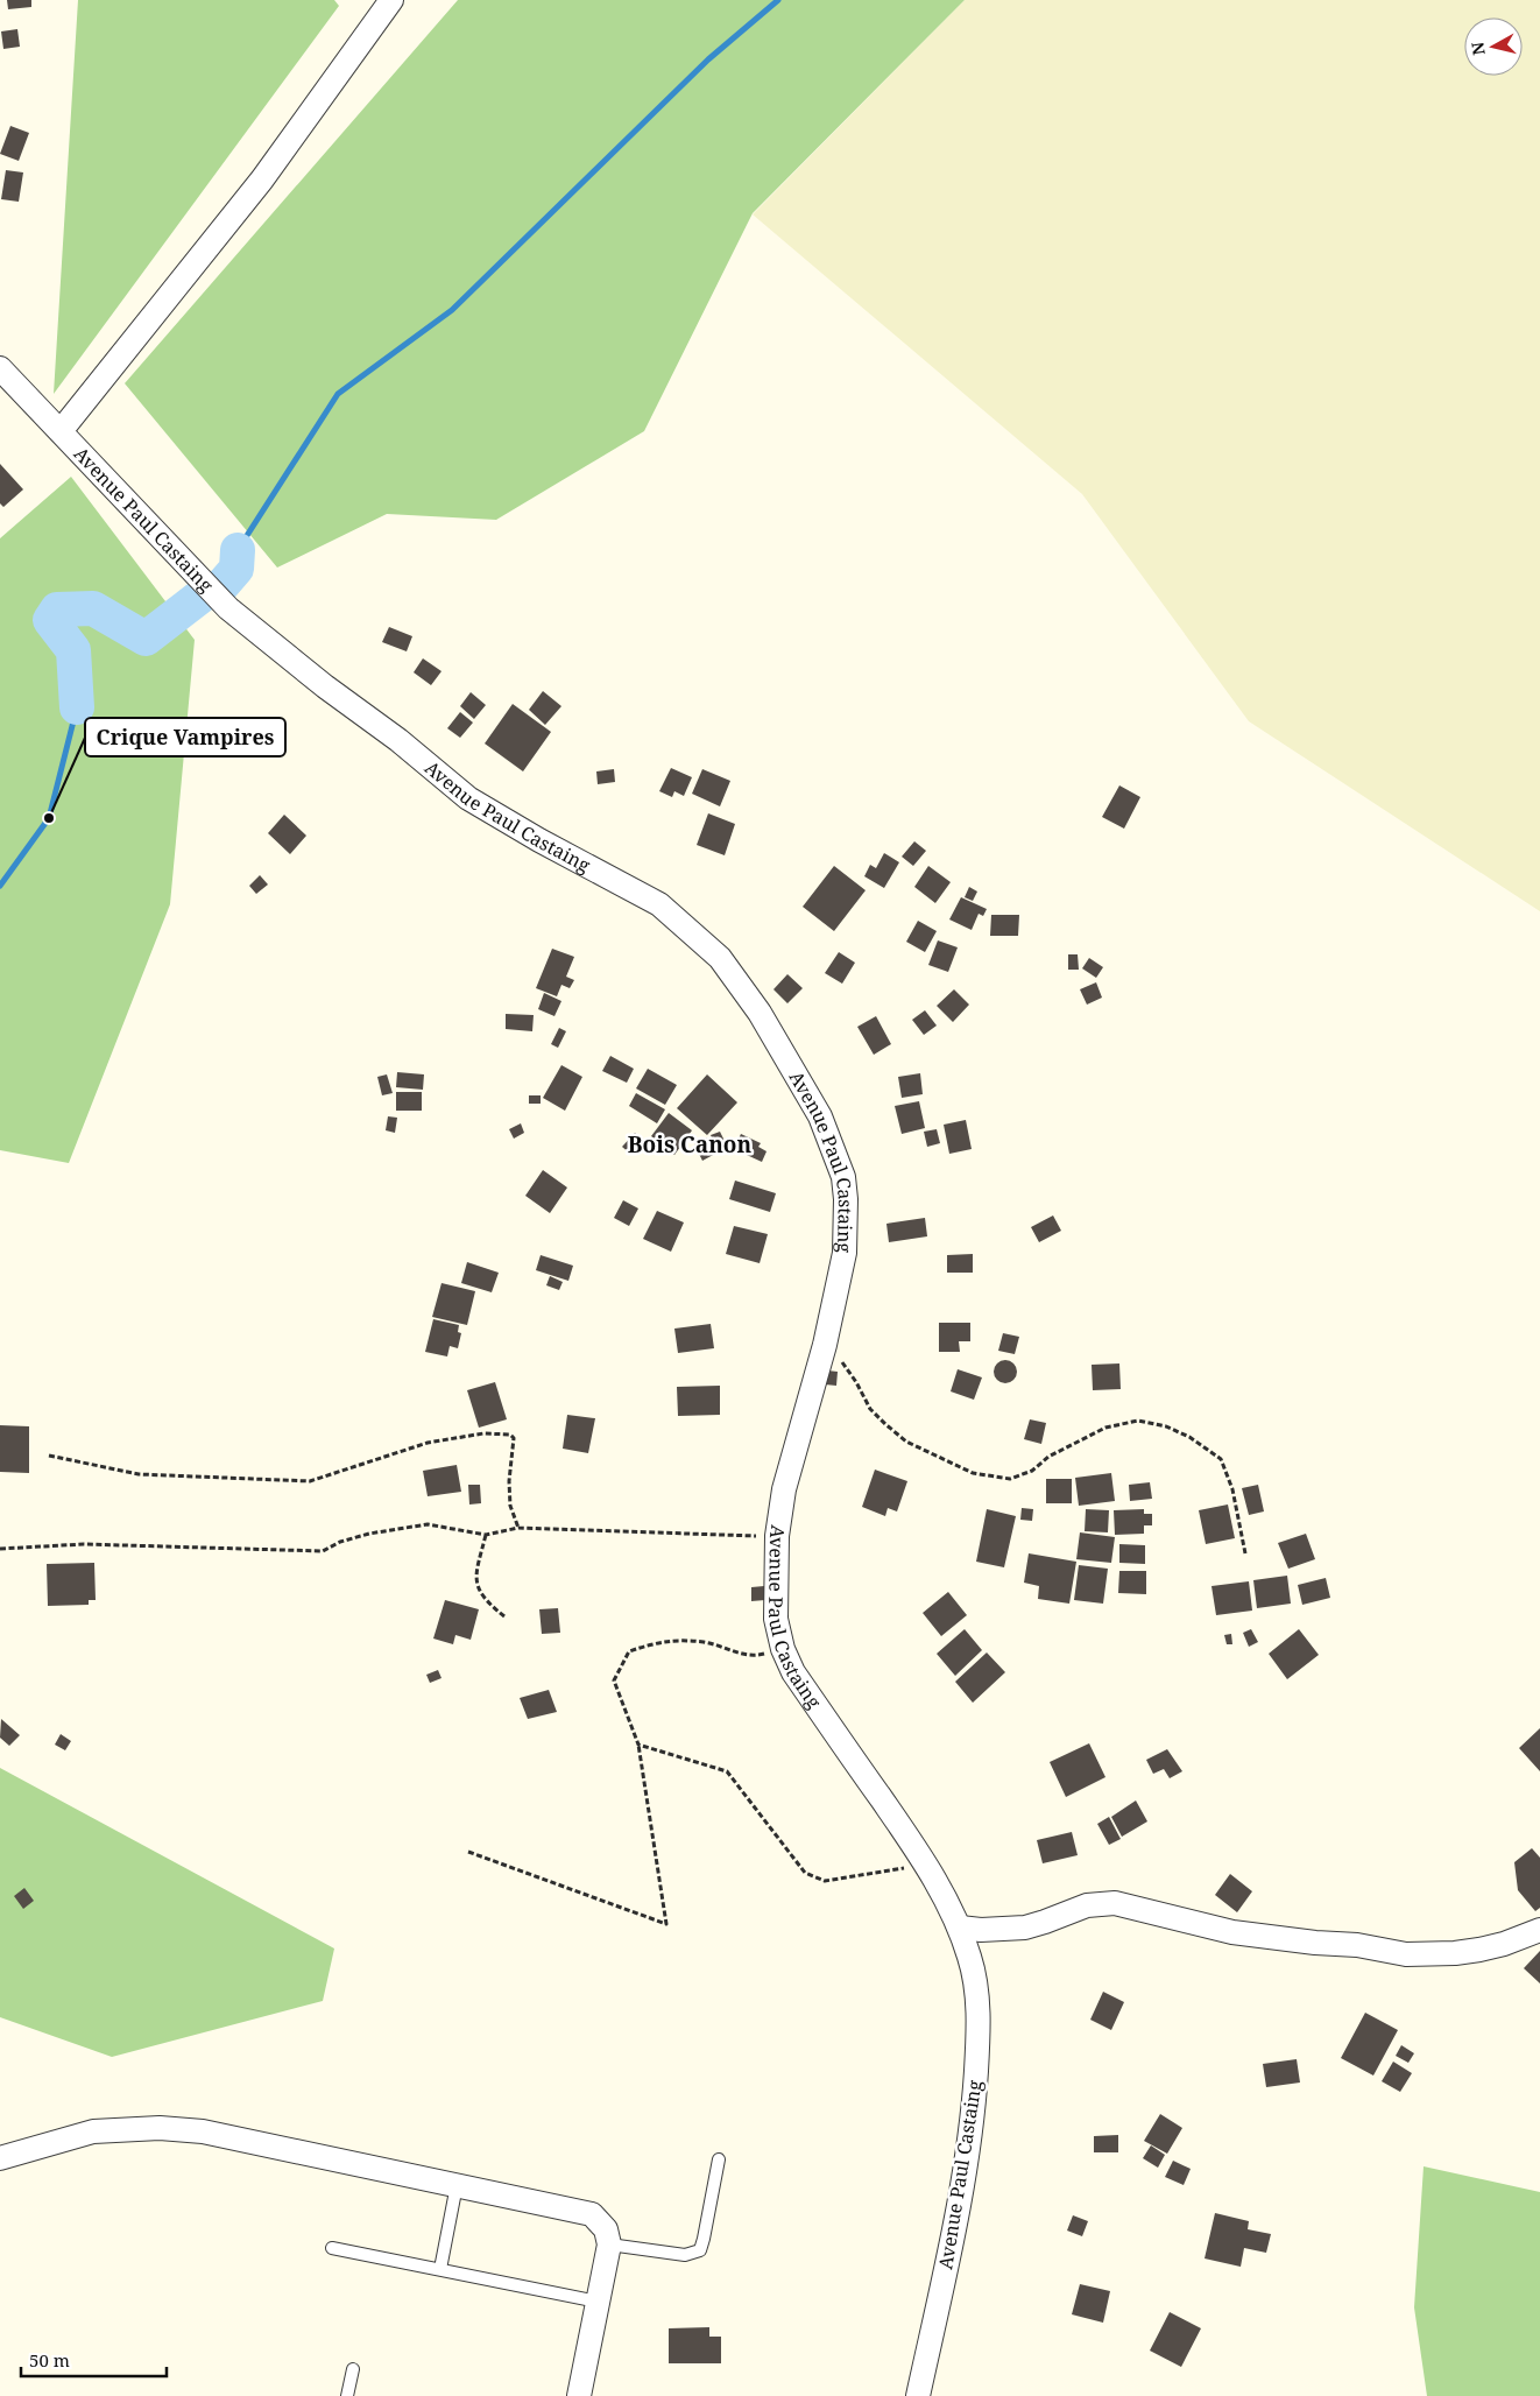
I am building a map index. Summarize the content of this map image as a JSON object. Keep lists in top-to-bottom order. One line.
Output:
{"streets":{"street":["Avenue Paul Castaing"]},"districts":["Bois Canon"],"places":["Crique Vampires"],"scale_bar":"50 m","north":"left"}
